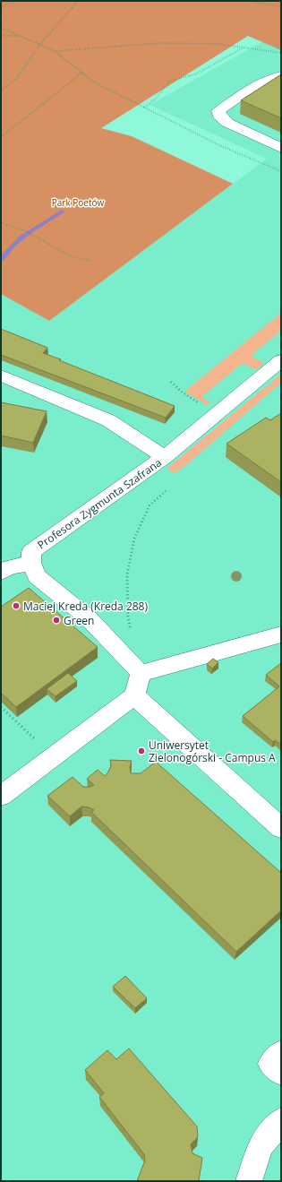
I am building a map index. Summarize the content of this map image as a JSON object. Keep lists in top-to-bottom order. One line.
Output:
{"streets":{"street":["Profesora Zygmunta Szafrana"]},"parks":["Park Poetów"],"places":["Maciej Kreda (Kreda 288)","Green","Uniwersytet Zielonogórski - Campus A"]}
